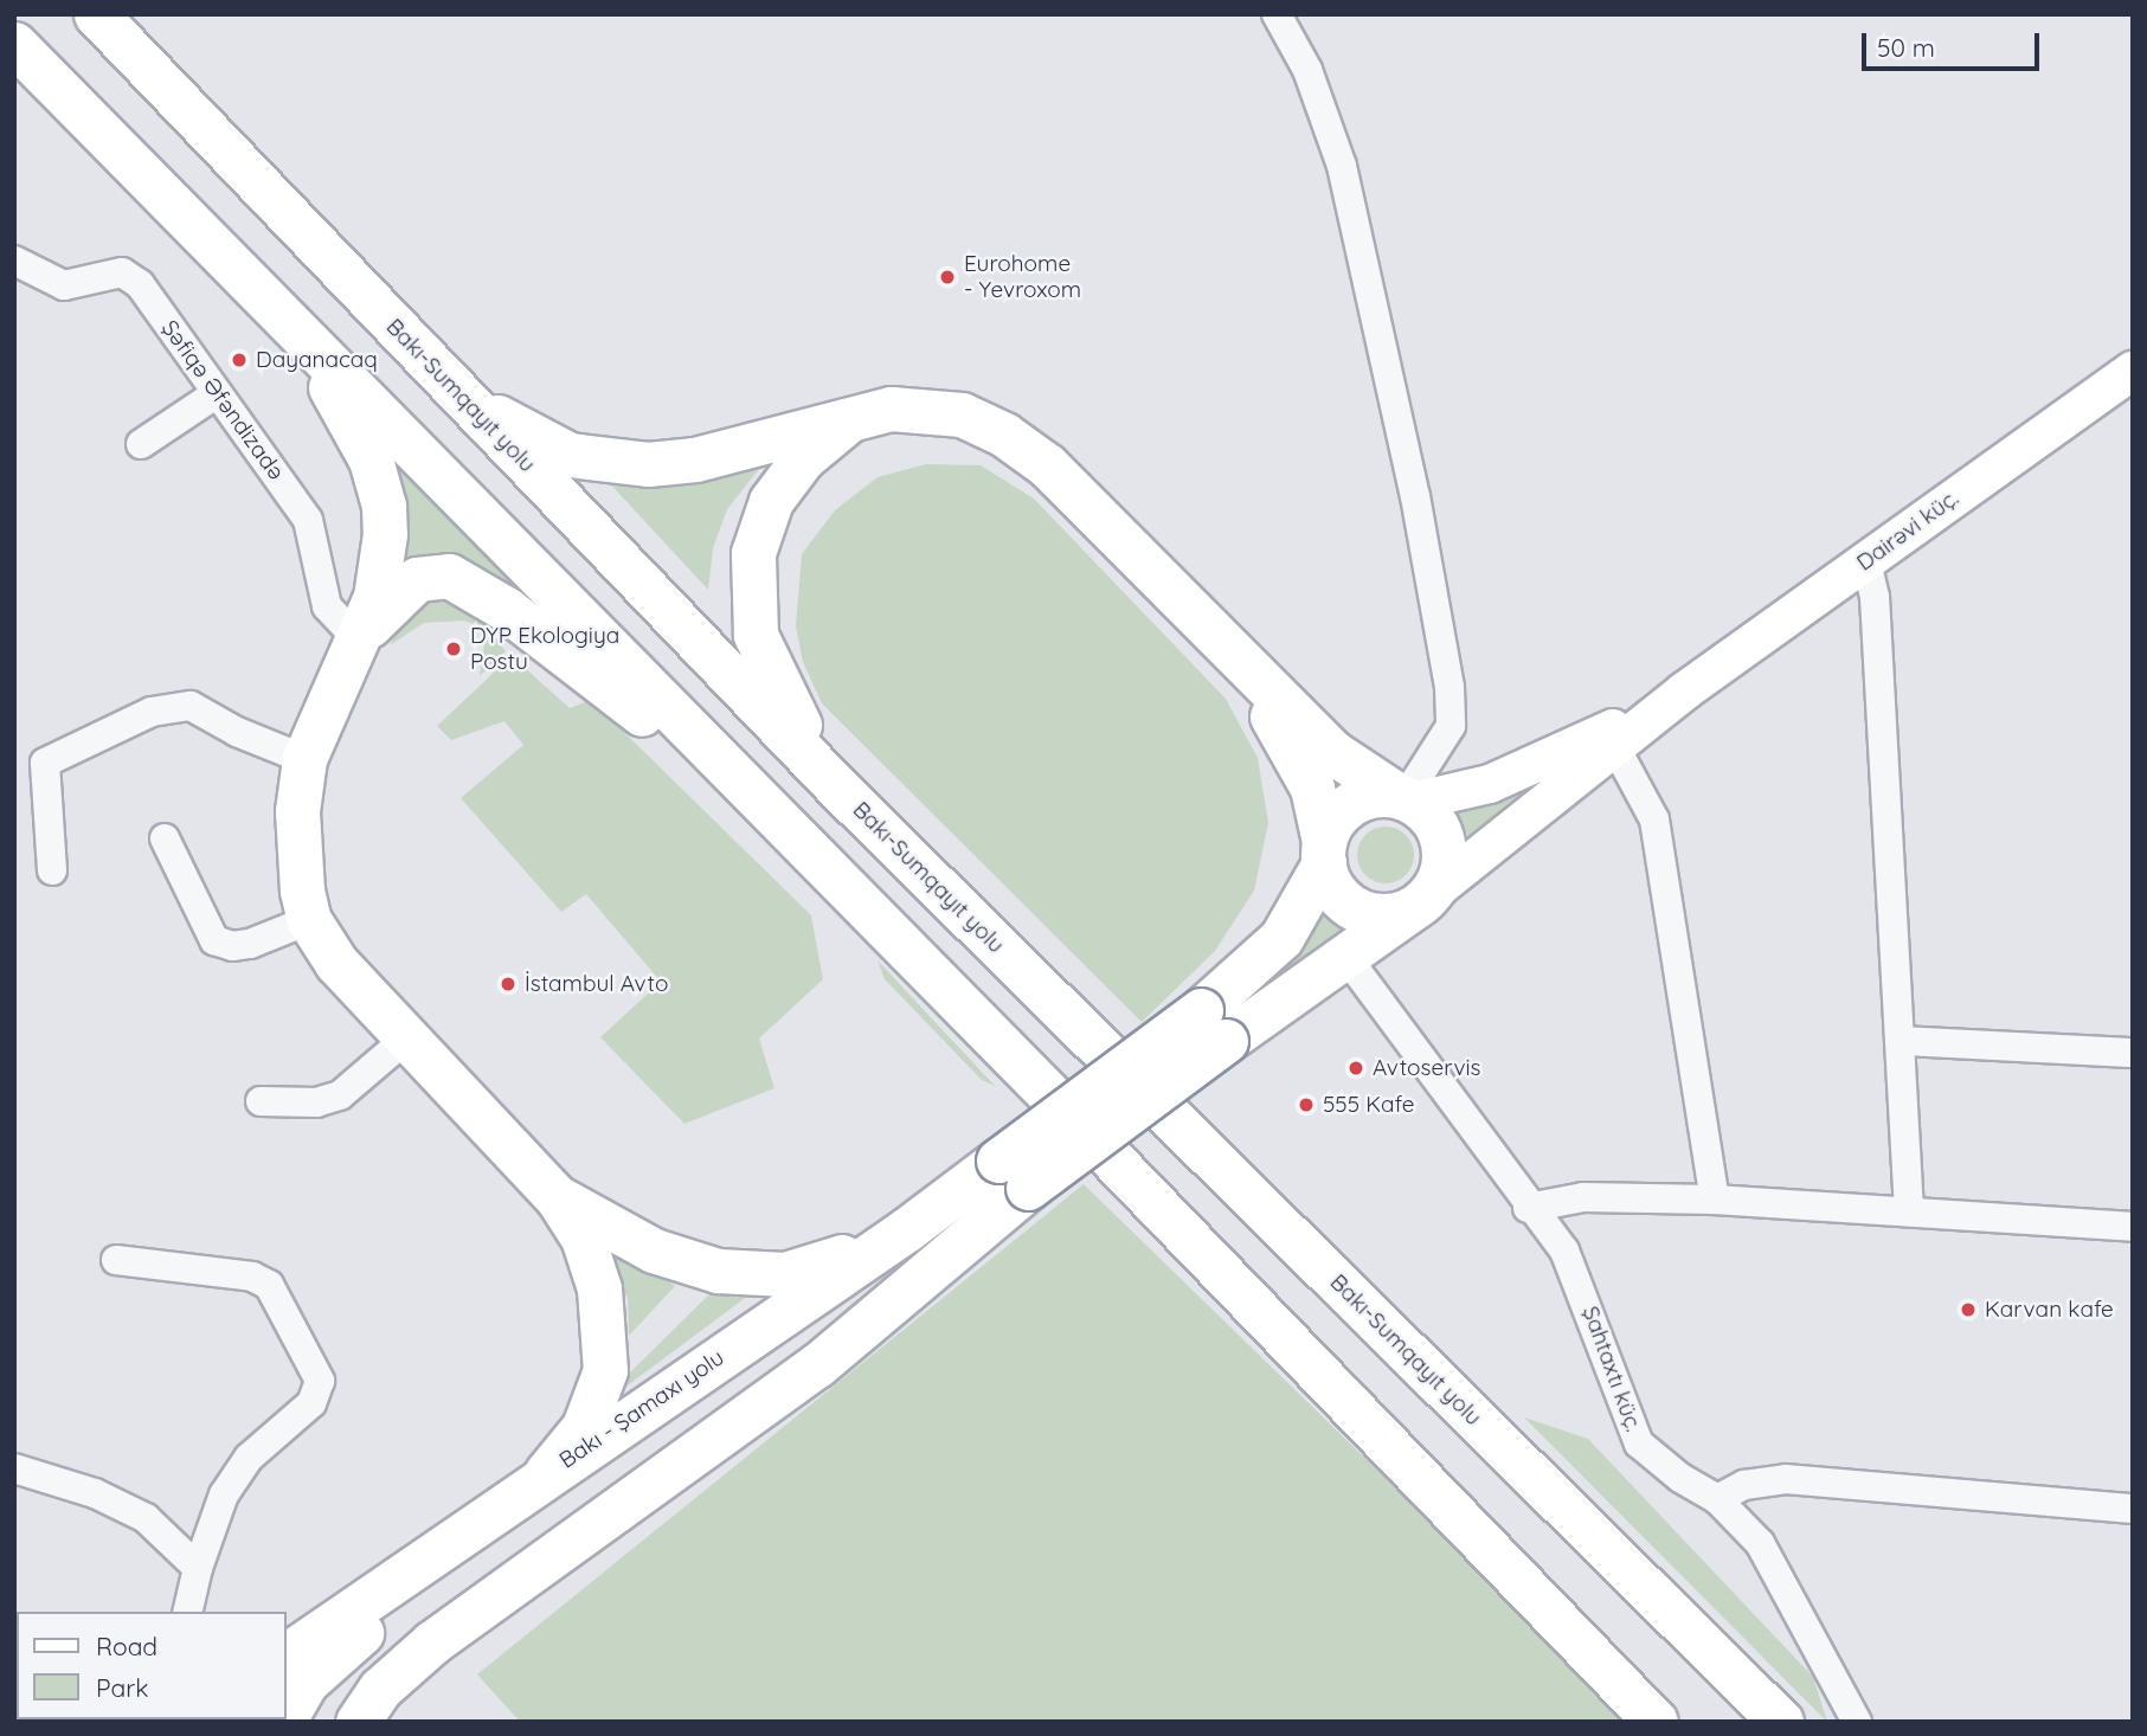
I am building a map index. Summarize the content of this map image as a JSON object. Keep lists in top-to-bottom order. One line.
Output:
{"streets":{"highway":["Bakı-Sumqayıt yolu","Bakı - Şamaxı yolu"],"main road":["Dairəvi küç."],"street":["Şəfiqə Əfəndizadə","Şahtaxtı küç."]},"places":["Eurohome - Yevroxom","Dayanacaq","DYP Ekologiya Postu","İstambul Avto","Avtoservis","555 Kafe","Karvan kafe"],"legend":["Road","Park"],"scale_bar":"50 m"}
